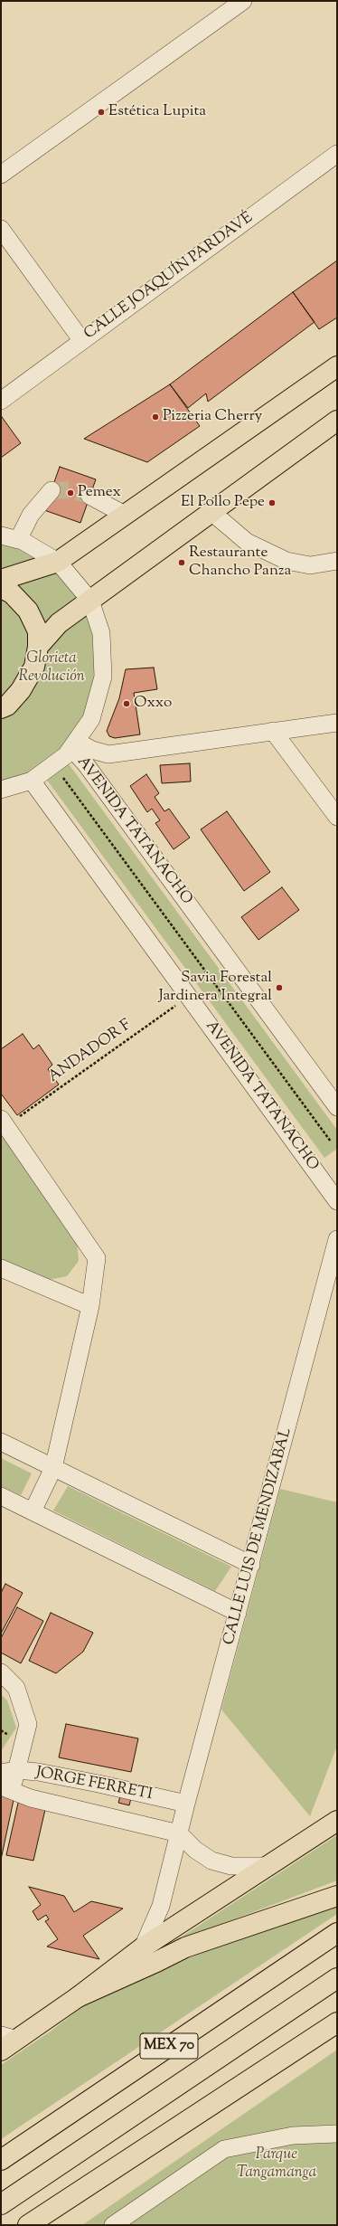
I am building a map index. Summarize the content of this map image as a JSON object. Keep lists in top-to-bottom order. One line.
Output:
{"streets":{"main road":["MEX 70"],"street":["CALLE JOAQUÍN PARDAVÉ","AVENIDA TATANACHO","CALLE LUIS DE MENDIZABAL","JORGE FERRETI"],"path":["ANDADOR F"]},"crossings":[["AVENIDA TATANACHO","ANDADOR F"],["CALLE LUIS DE MENDIZABAL","JORGE FERRETI"]],"parks":["Glorieta Revolución","Parque Tangamanga"],"places":["Estética Lupita","Pizzeria Cherry","Pemex","El Pollo Pepe","Restaurante Chancho Panza","Oxxo","Savia Forestal Jardinera Integral"]}
